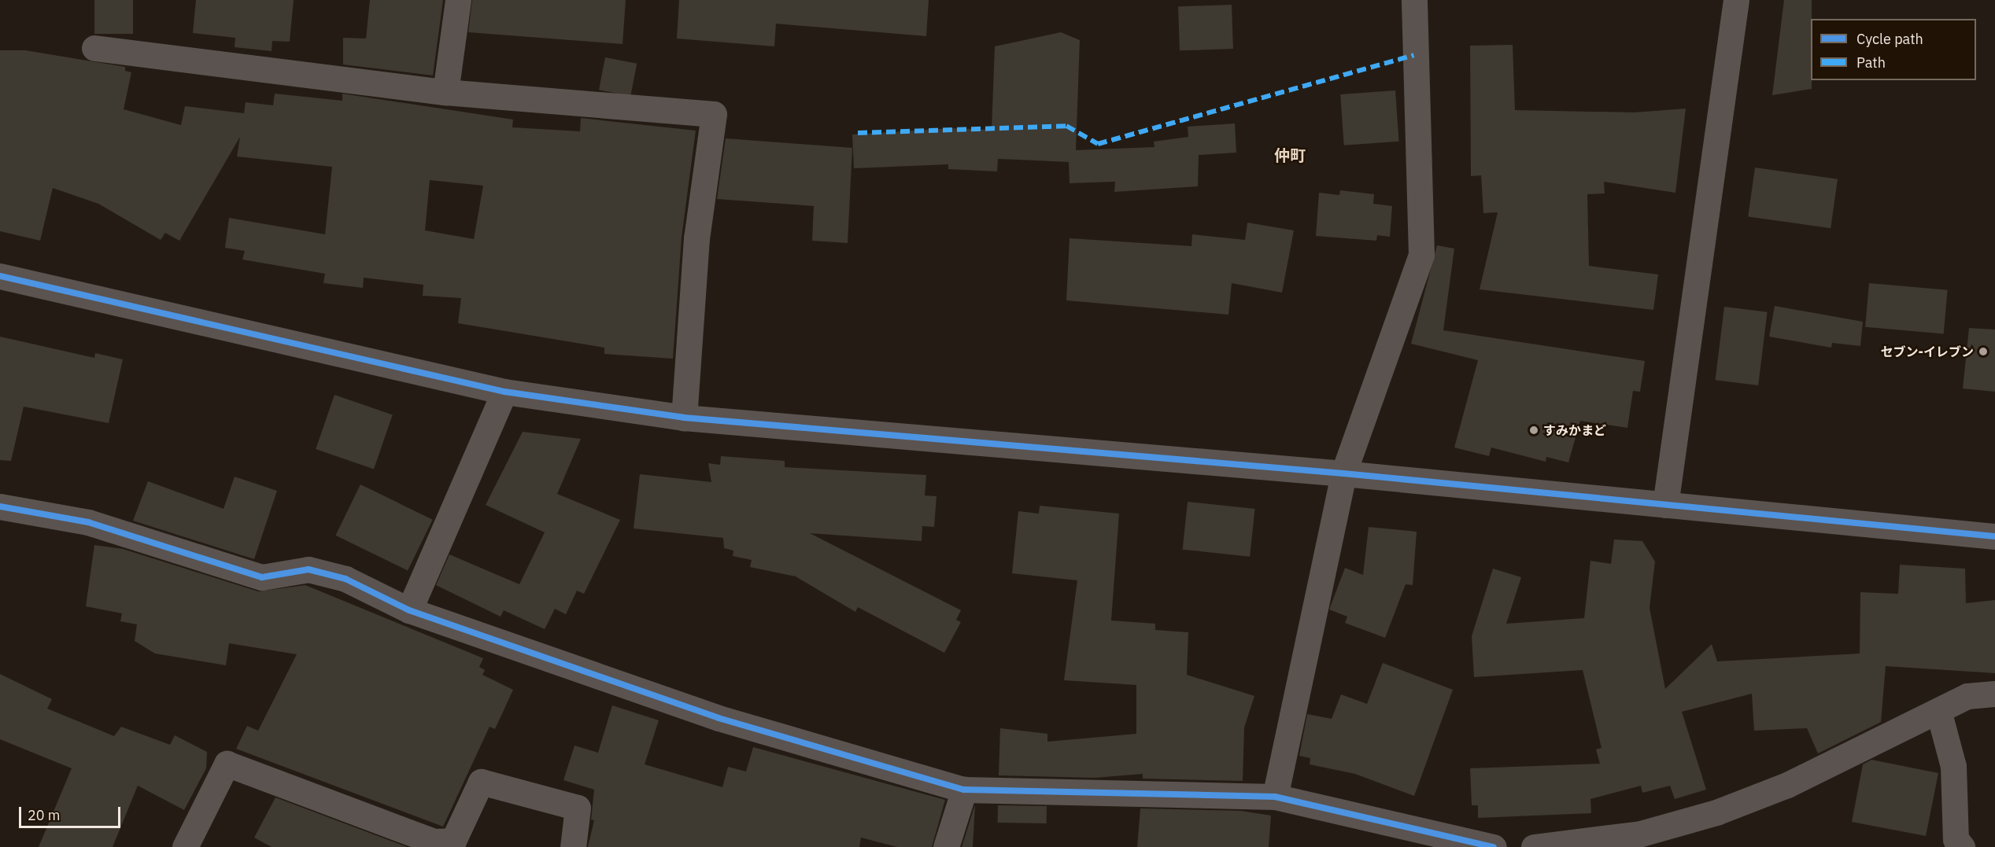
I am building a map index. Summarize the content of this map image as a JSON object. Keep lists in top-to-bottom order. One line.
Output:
{"districts":["仲町"],"places":["セブン-イレブン","すみかまど"],"legend":["Cycle path","Path"],"scale_bar":"20 m"}
